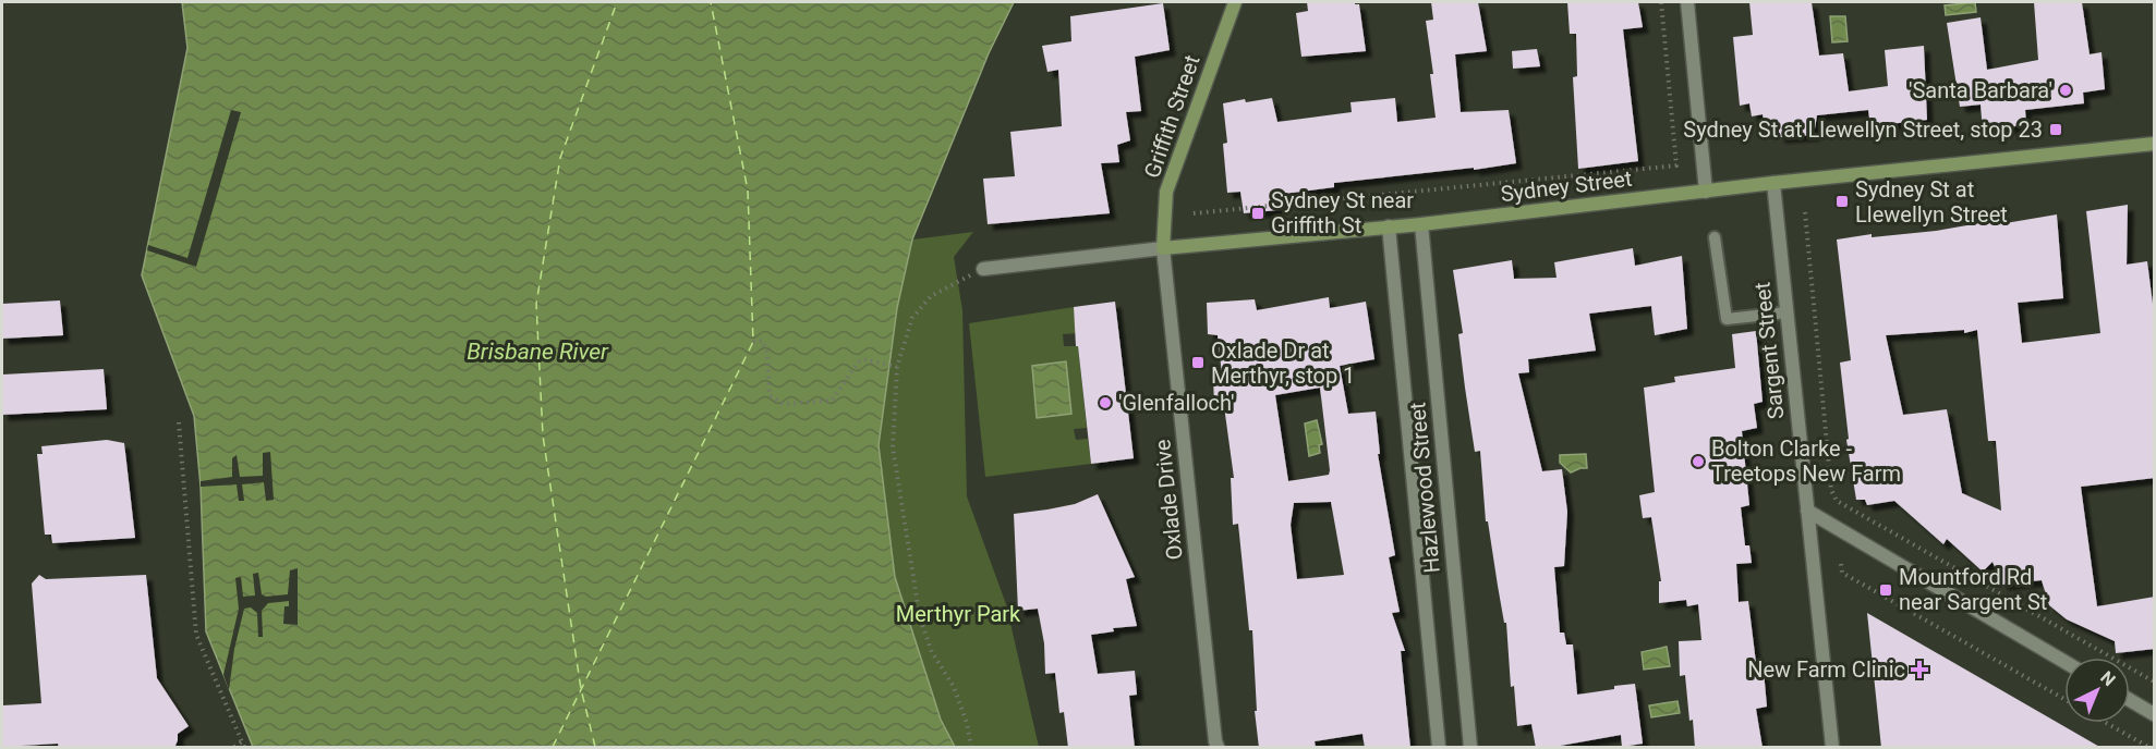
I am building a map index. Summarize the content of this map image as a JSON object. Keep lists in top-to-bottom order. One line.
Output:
{"streets":{"street":["Griffith Street","Sydney Street","Sargent Street","Hazlewood Street","Oxlade Drive"]},"crossings":[["Griffith Street","Sydney Street"],["Griffith Street","Oxlade Drive"],["Sydney Street","Sargent Street"],["Sydney Street","Hazlewood Street"],["Sydney Street","Oxlade Drive"]],"water":["Brisbane River"],"parks":["Merthyr Park"],"places":{"other":["'Santa Barbara'","'Glenfalloch'","Bolton Clarke - Treetops New Farm"],"transit":["Sydney St at Llewellyn Street, stop 23","Sydney St at Llewellyn Street","Sydney St near Griffith St","Oxlade Dr at Merthyr, stop 1","Mountford Rd near Sargent St"],"health":["New Farm Clinic"]},"north":"top right"}
